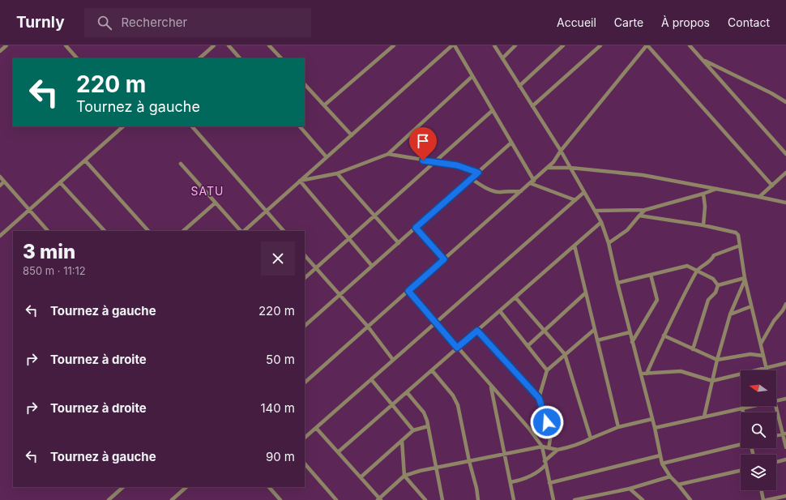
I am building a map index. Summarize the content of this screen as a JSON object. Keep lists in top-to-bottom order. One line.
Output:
{"districts":["SATU"],"north":"left","page":{"header":"Turnly","search":"Rechercher","nav":["Accueil","Carte","À propos","Contact"],"turn":["220 m","Tournez à gauche"],"heading":["3 min","850 m · 11:12"],"list":[{"name":"Tournez à gauche","value":"220 m"},{"name":"Tournez à droite","value":"50 m"},{"name":"Tournez à droite","value":"140 m"},{"name":"Tournez à gauche","value":"90 m"}]}}
